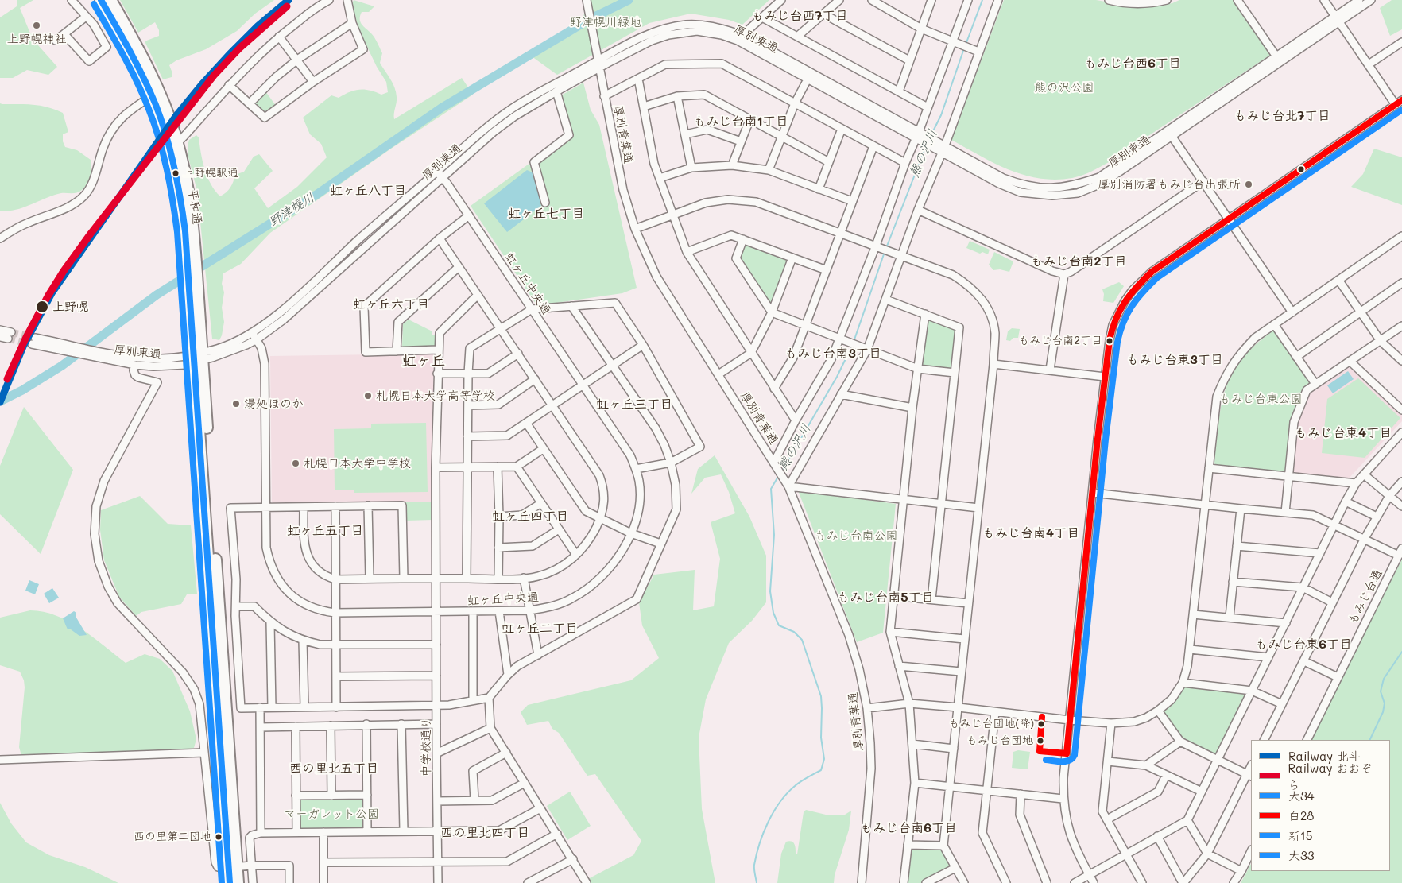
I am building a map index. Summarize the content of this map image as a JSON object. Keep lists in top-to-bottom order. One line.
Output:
{"streets":{"highway":["平和通"],"street":["厚別東通","厚別青葉通","虹ヶ丘中央通","もみじ台通","中学校通り"]},"crossings":[["厚別東通","厚別青葉通"],["厚別東通","平和通"],["厚別東通","虹ヶ丘中央通"],["虹ヶ丘中央通","中学校通り"]],"districts":["もみじ台西7丁目","もみじ台西6丁目","もみじ台北7丁目","もみじ台南1丁目","虹ヶ丘八丁目","虹ヶ丘七丁目","もみじ台南2丁目","虹ヶ丘六丁目","もみじ台南3丁目","もみじ台東3丁目","虹ヶ丘","虹ヶ丘三丁目","もみじ台東4丁目","虹ヶ丘四丁目","虹ヶ丘五丁目","もみじ台南4丁目","もみじ台南5丁目","虹ヶ丘二丁目","もみじ台東6丁目","西の里北五丁目","もみじ台南6丁目","西の里北四丁目"],"water":["熊の沢川","野津幌川"],"parks":["野津幌川緑地","熊の沢公園","もみじ台東公園","もみじ台南公園","マーガレット公園"],"places":["上野幌神社","上野幌駅通","厚別消防署もみじ台出張所","上野幌","もみじ台南2丁目","札幌日本大学高等学校","湯処ほのか","札幌日本大学中学校","もみじ台団地(降)","もみじ台団地","西の里第二団地"],"lines":["rail line 北斗","transit line 大34","transit line 大33","rail line おおぞら","transit line 白28","transit line 新15"],"legend":["Railway 北斗","Railway おおぞら","大34","白28","新15","大33"]}
